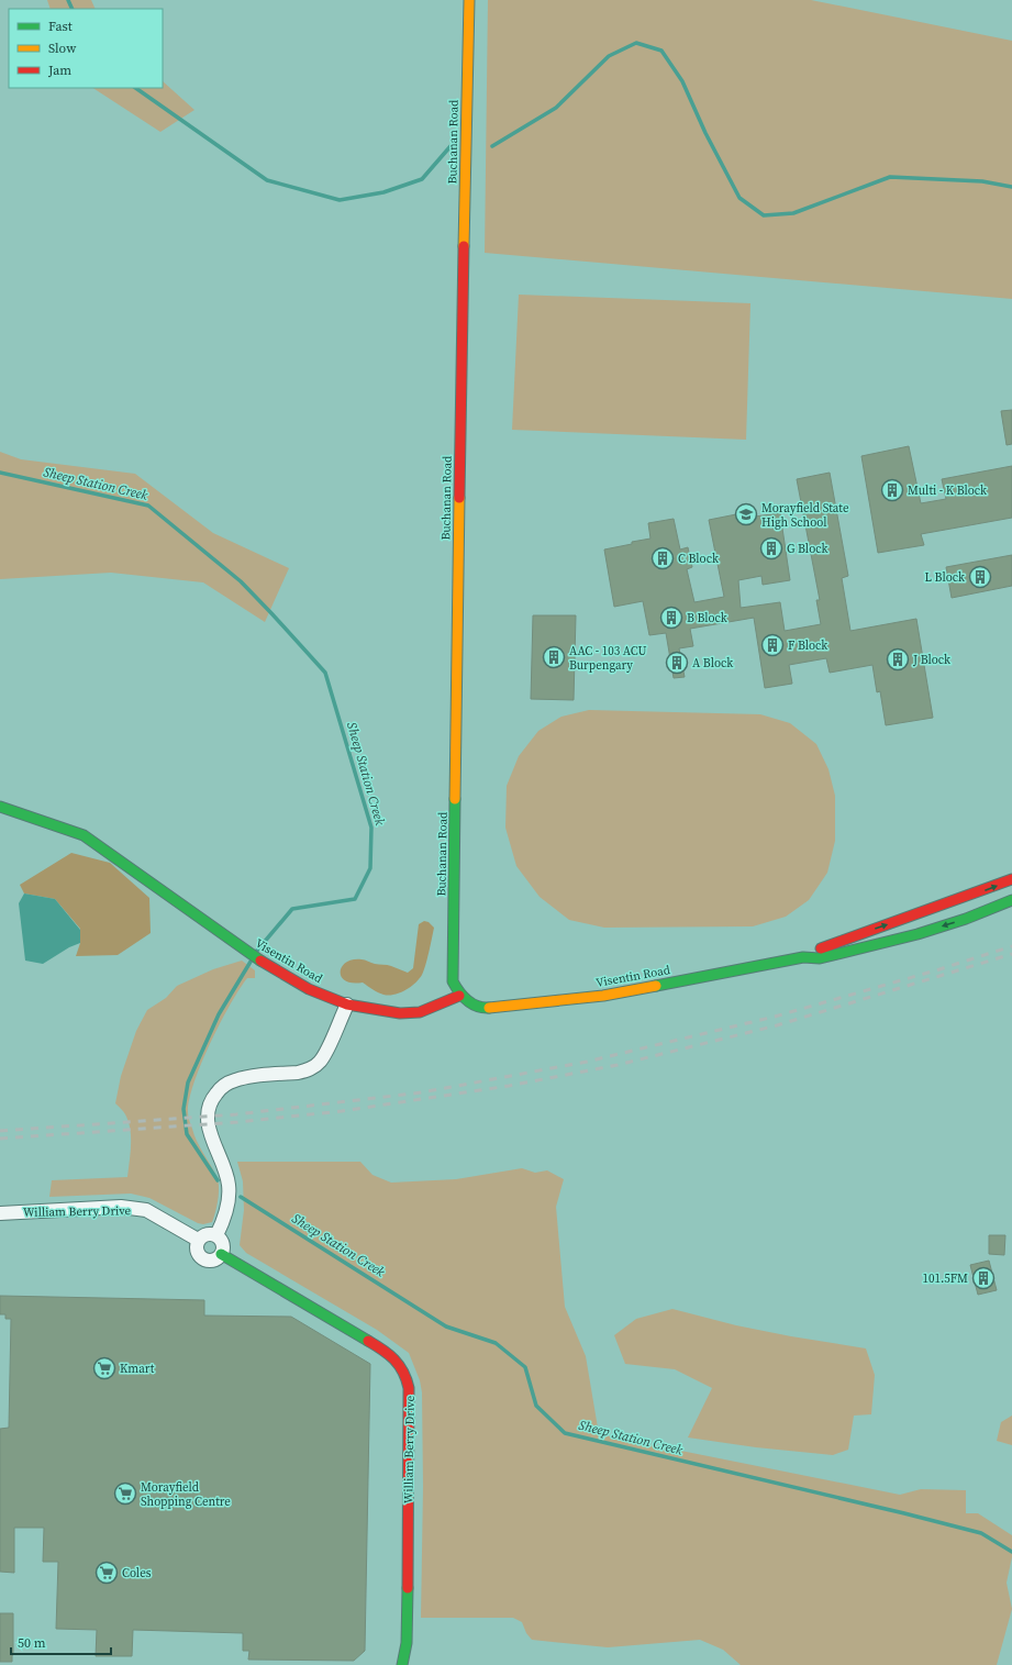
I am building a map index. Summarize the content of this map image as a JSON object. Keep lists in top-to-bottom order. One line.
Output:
{"streets":{"main road":["Buchanan Road","Visentin Road","William Berry Drive"]},"crossings":[["Buchanan Road","Visentin Road"]],"water":["Sheep Station Creek"],"places":{"building":["Multi - K Block","G Block","C Block","L Block","B Block","F Block","AAC - 103 ACU Burpengary","J Block","A Block","101.5FM"],"school or university":["Morayfield State High School"],"supermarket":["Kmart","Morayfield Shopping Centre","Coles"]},"legend":["Fast","Slow","Jam"],"scale_bar":"50 m"}
